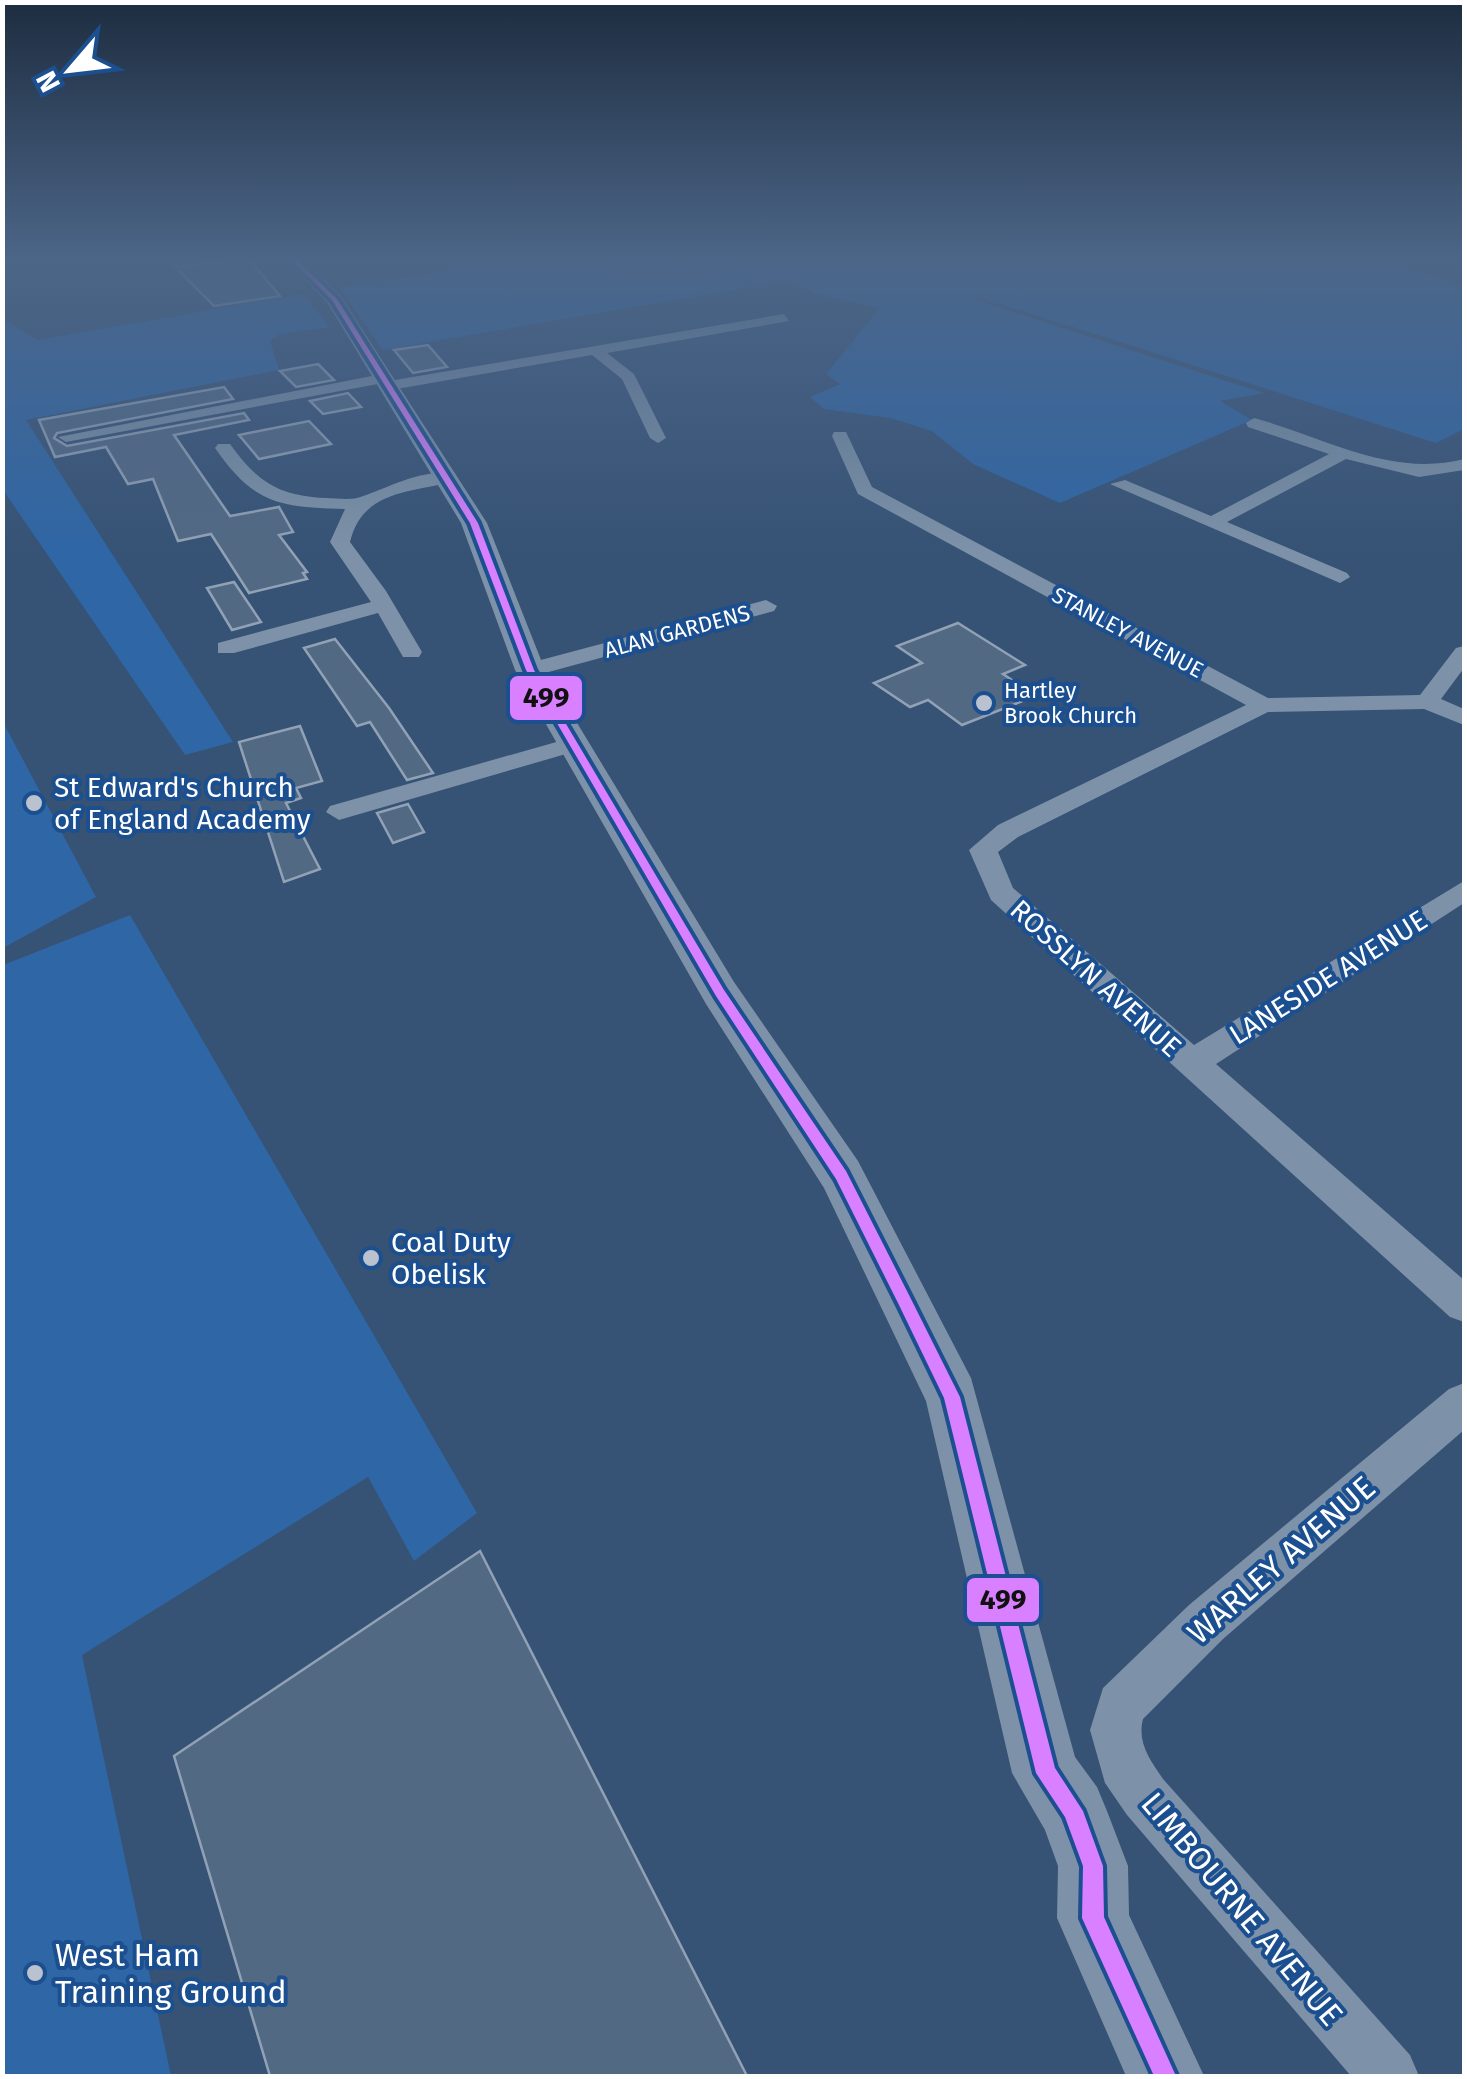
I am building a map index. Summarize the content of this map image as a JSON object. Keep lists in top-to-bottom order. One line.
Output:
{"streets":{"street":["ALAN GARDENS","STANLEY AVENUE","LANESIDE AVENUE","ROSSLYN AVENUE","WARLEY AVENUE","LIMBOURNE AVENUE"]},"crossings":[["STANLEY AVENUE","ROSSLYN AVENUE"],["LANESIDE AVENUE","ROSSLYN AVENUE"],["WARLEY AVENUE","LIMBOURNE AVENUE"]],"places":["Hartley Brook Church","St Edward's Church of England Academy","Coal Duty Obelisk","West Ham Training Ground"],"lines":["transit line 499"],"north":"bottom left"}
